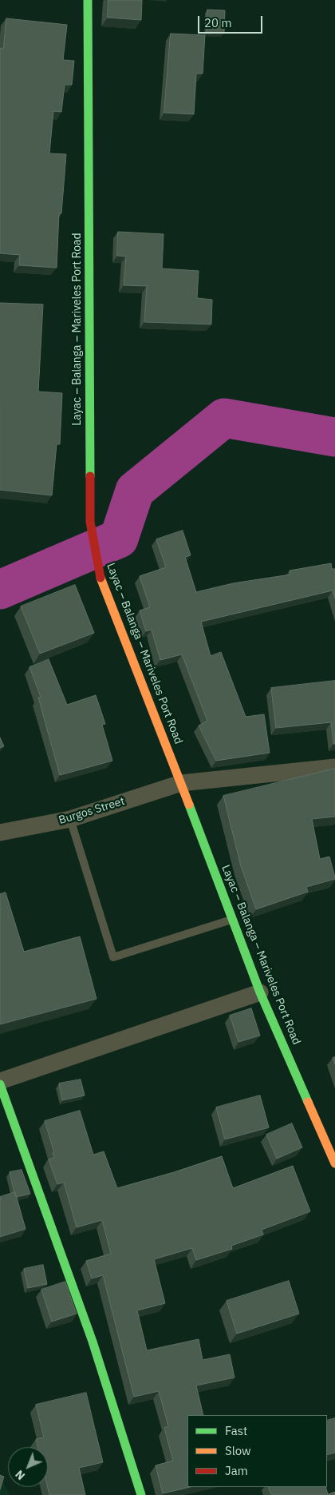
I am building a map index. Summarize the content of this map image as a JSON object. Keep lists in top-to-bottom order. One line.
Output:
{"streets":{"main road":["Layac – Balanga – Mariveles Port Road"],"street":["Burgos Street"]},"crossings":[["Layac – Balanga – Mariveles Port Road","Burgos Street"]],"legend":["Fast","Slow","Jam"],"scale_bar":"20 m","north":"bottom left"}
